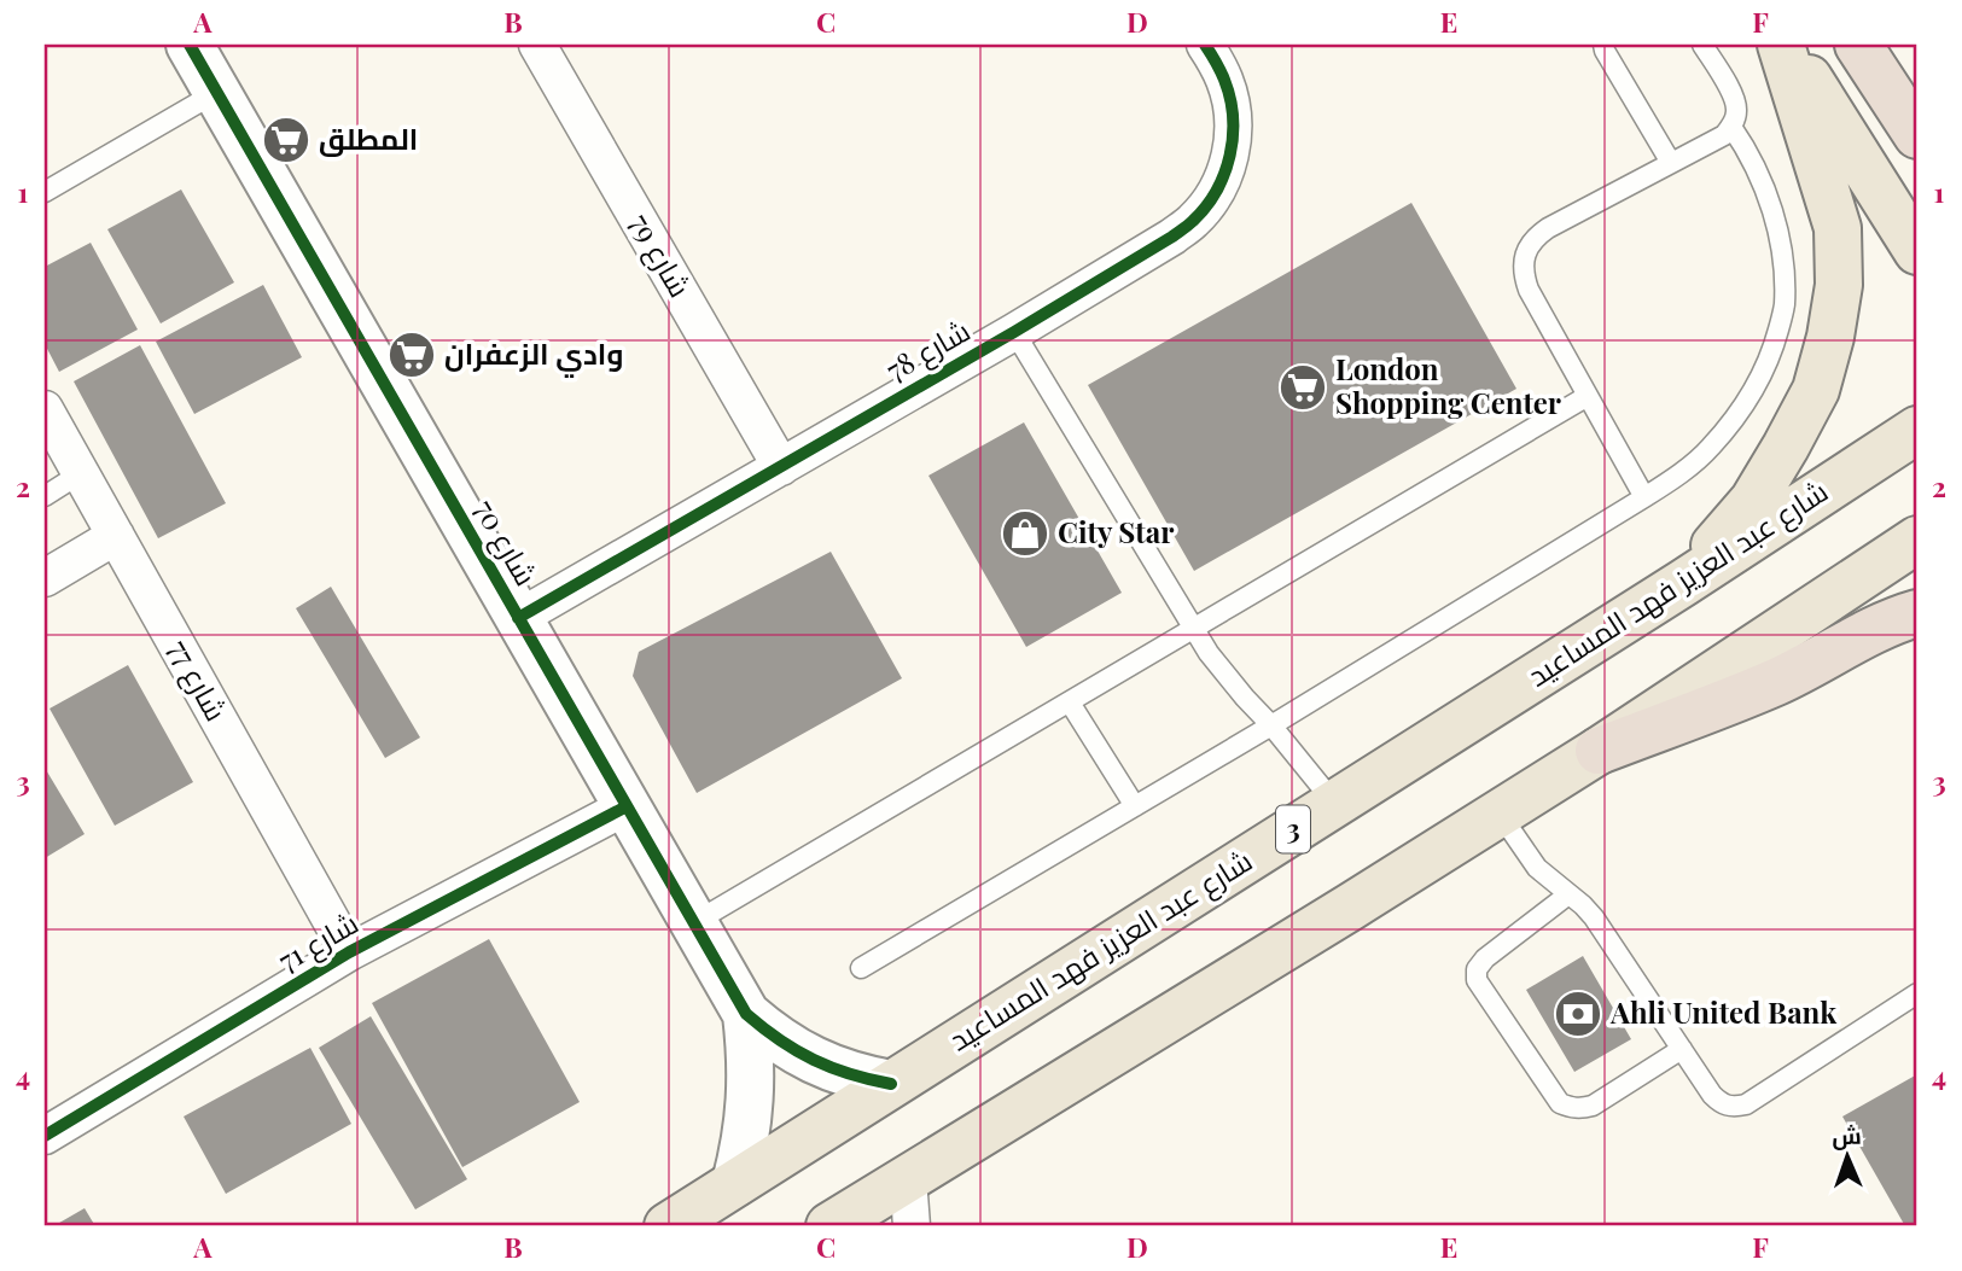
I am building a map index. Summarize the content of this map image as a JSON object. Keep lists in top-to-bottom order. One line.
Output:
{"streets":{"main road":["شارع عبد العزيز فهد المساعيد","3"],"street":["شارع 79","شارع 78","شارع 70","شارع 77","شارع 71"]},"crossings":[["شارع 79","شارع 78"],["شارع 78","شارع 70"],["شارع 70","شارع عبد العزيز فهد المساعيد"],["شارع 70","شارع 71"],["شارع 77","شارع 71"]],"places":{"supermarket":["المطلق","وادي الزعفران","London Shopping Center"],"shop":["City Star"],"bank":["Ahli United Bank"]},"north":"top","grid":{"columns":["A","B","C","D","E","F"],"rows":["1","2","3","4"]}}
